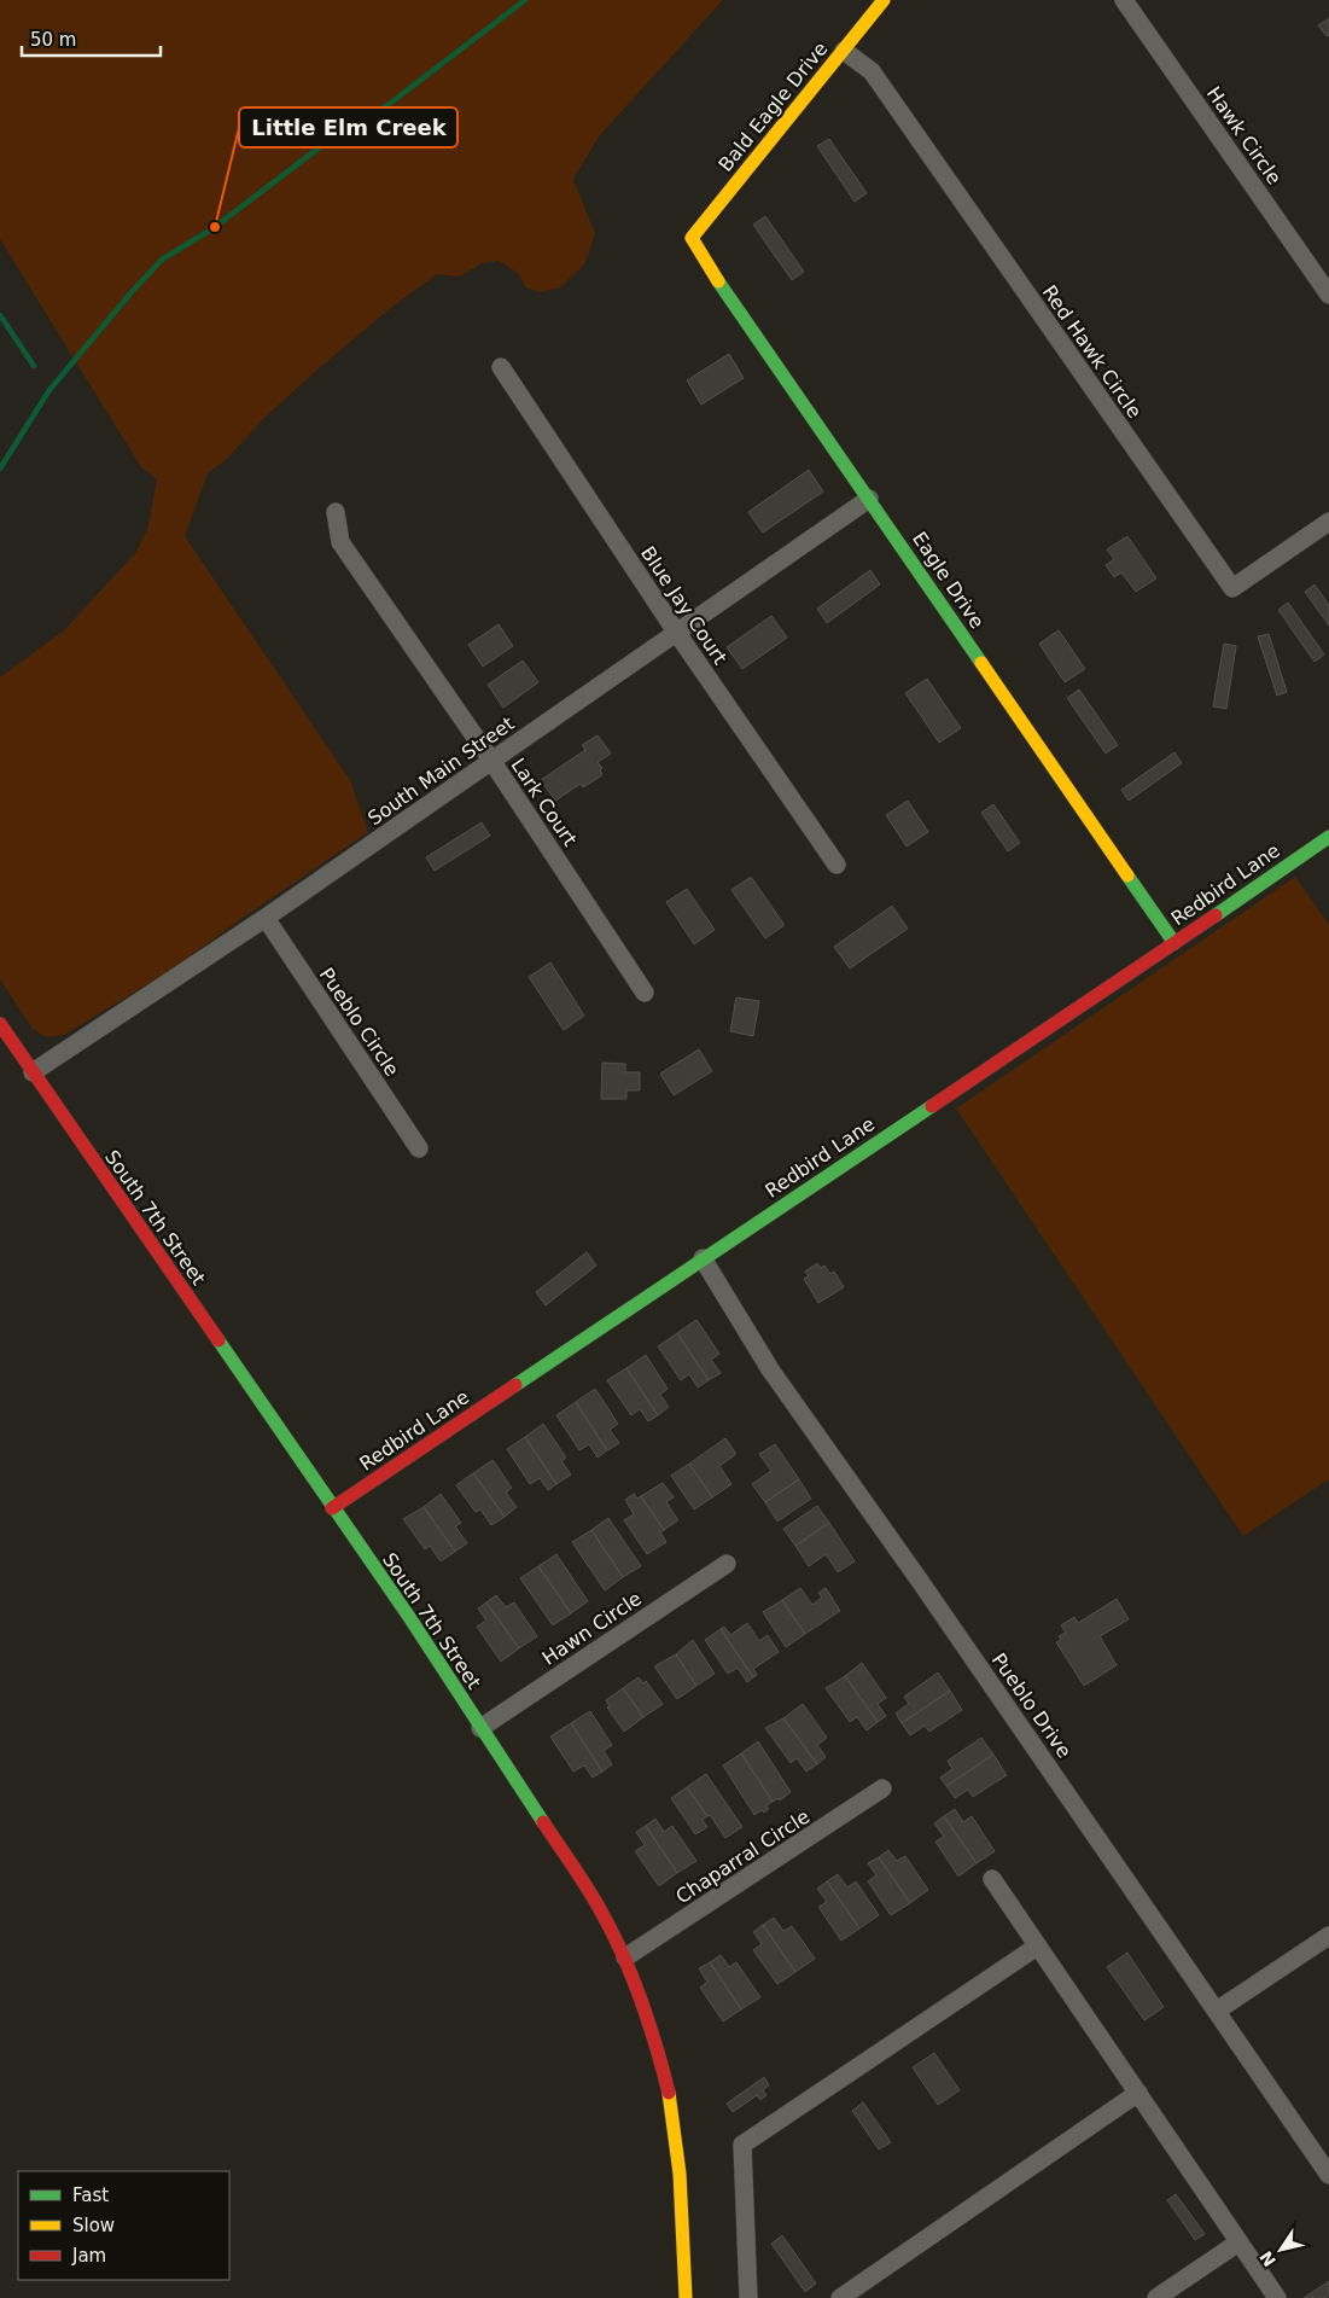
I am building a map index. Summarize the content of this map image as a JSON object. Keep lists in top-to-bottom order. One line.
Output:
{"streets":{"street":["Bald Eagle Drive","Hawk Circle","Red Hawk Circle","Eagle Drive","Blue Jay Court","South Main Street","Lark Court","Redbird Lane","Pueblo Circle","South 7th Street","Hawn Circle","Pueblo Drive","Chaparral Circle"]},"crossings":[["Bald Eagle Drive","Red Hawk Circle"],["Bald Eagle Drive","Eagle Drive"],["Eagle Drive","South Main Street"],["Eagle Drive","Redbird Lane"],["Blue Jay Court","South Main Street"],["South Main Street","Lark Court"],["South Main Street","Pueblo Circle"],["South Main Street","South 7th Street"],["Redbird Lane","South 7th Street"],["Redbird Lane","Pueblo Drive"],["South 7th Street","Hawn Circle"],["South 7th Street","Chaparral Circle"]],"places":["Little Elm Creek"],"legend":["Fast","Slow","Jam"],"scale_bar":"50 m","north":"bottom left"}
